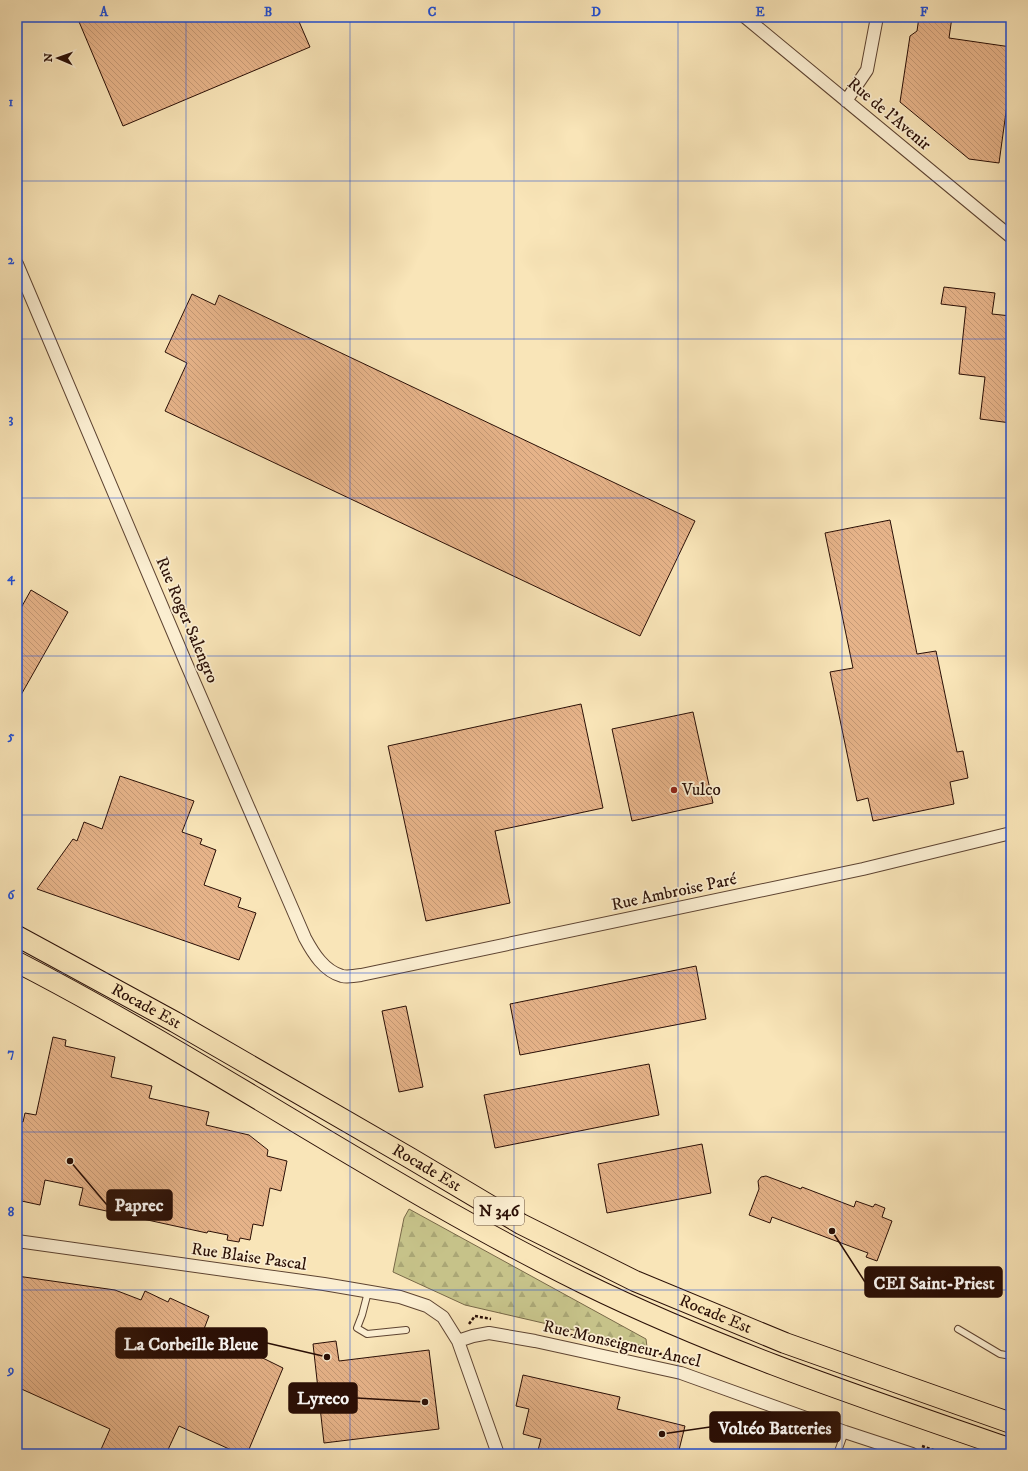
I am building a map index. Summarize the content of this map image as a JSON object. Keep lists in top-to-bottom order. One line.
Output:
{"streets":{"highway":["Rocade Est","N 346"],"street":["Rue de l'Avenir","Rue Roger Salengro","Rue Ambroise Paré","Rue Blaise Pascal","Rue Monseigneur Ancel"]},"crossings":[["Rue Roger Salengro","Rue Ambroise Paré"],["Rue Blaise Pascal","Rue Monseigneur Ancel"]],"places":["Vulco","Paprec","CEI Saint-Priest","La Corbeille Bleue","Lyreco","Voltéo Batteries"],"north":"left","grid":{"columns":["A","B","C","D","E","F"],"rows":["1","2","3","4","5","6","7","8","9"]}}
